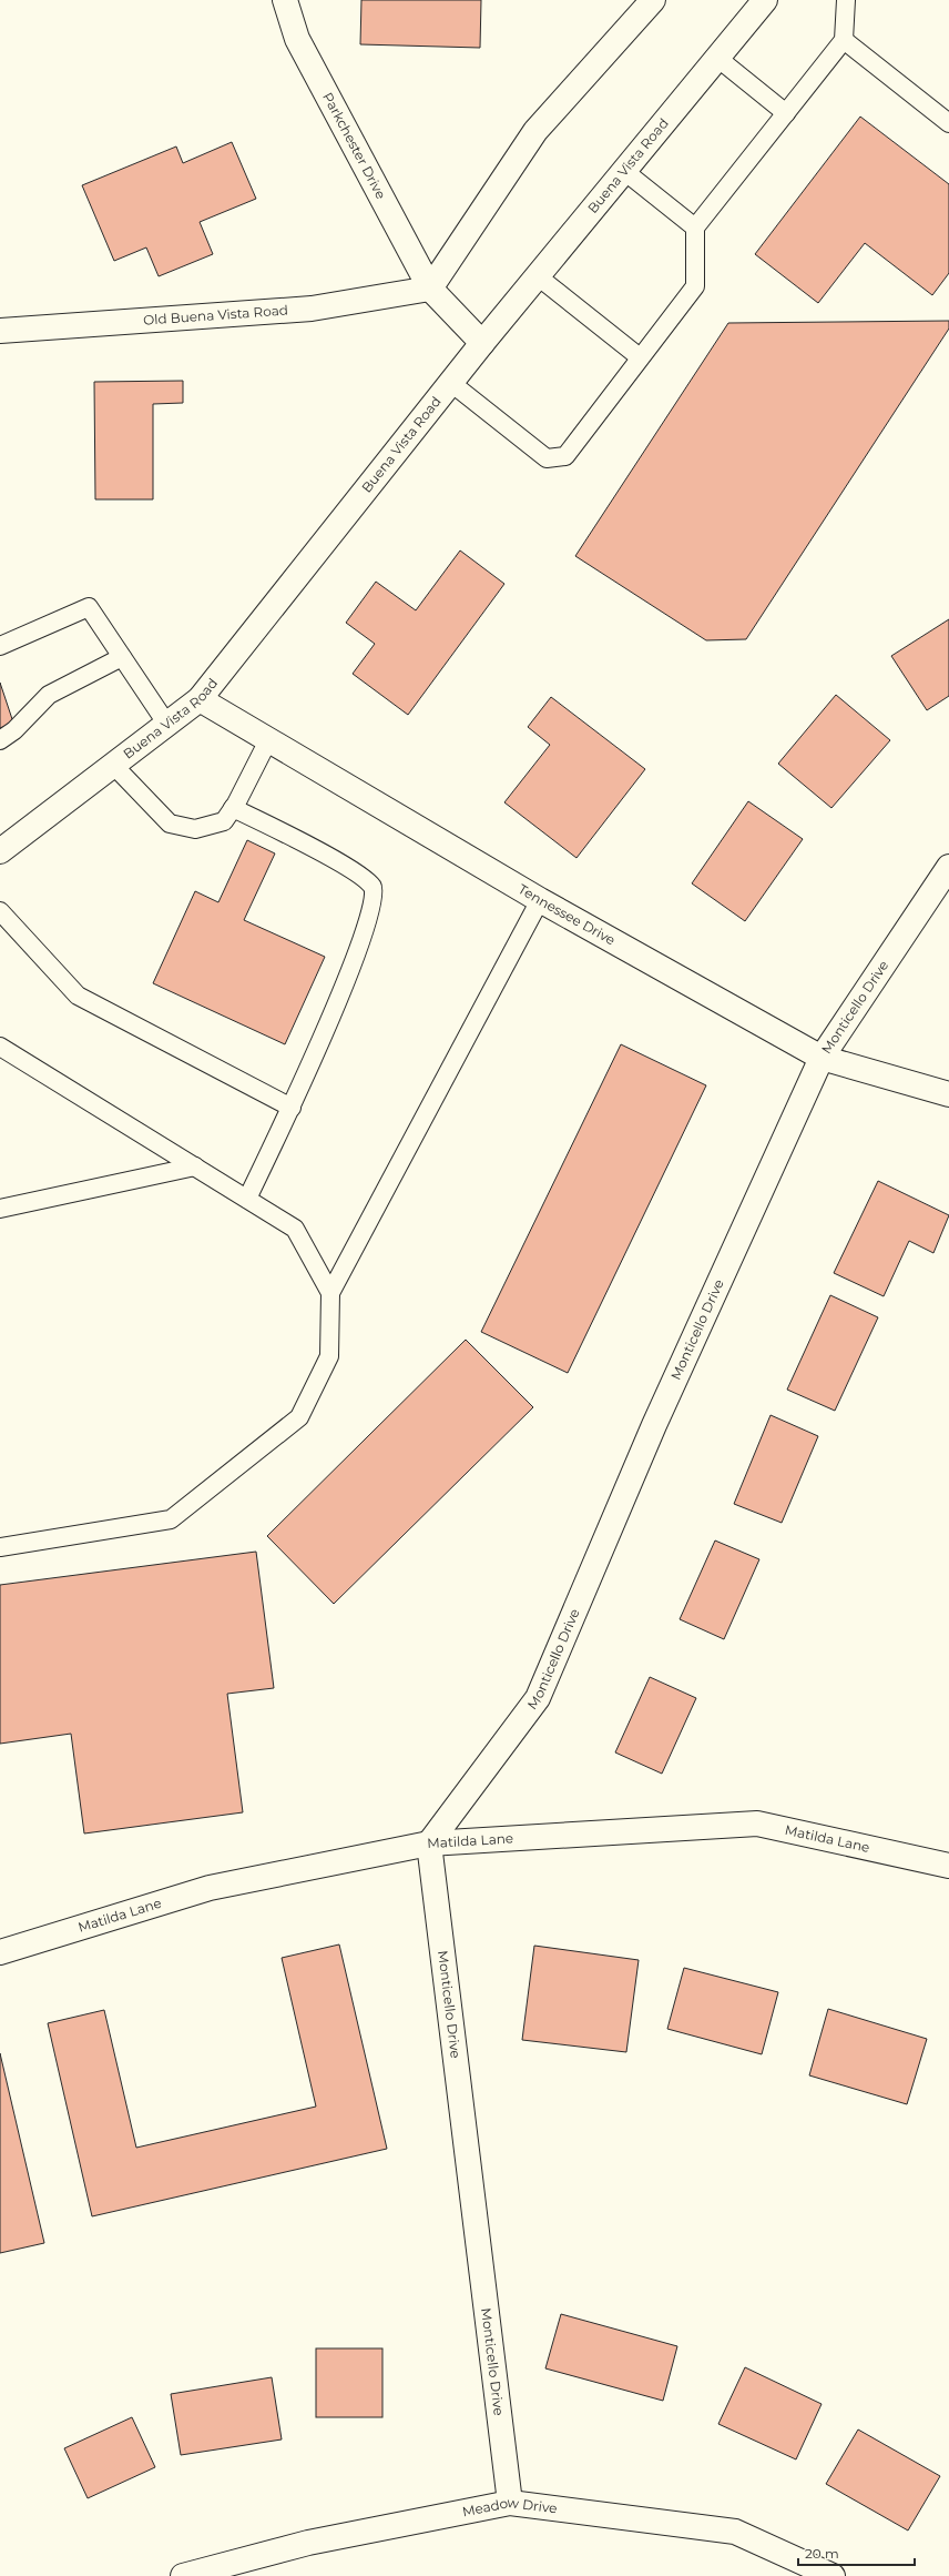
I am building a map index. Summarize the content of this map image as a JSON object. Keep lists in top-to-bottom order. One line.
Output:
{"streets":{"street":["Parkchester Drive","Buena Vista Road","Old Buena Vista Road","Tennessee Drive","Monticello Drive","Matilda Lane","Meadow Drive"]},"crossings":[["Parkchester Drive","Buena Vista Road"],["Parkchester Drive","Old Buena Vista Road"],["Buena Vista Road","Tennessee Drive"],["Tennessee Drive","Monticello Drive"],["Monticello Drive","Matilda Lane"],["Monticello Drive","Meadow Drive"]],"scale_bar":"20 m"}
